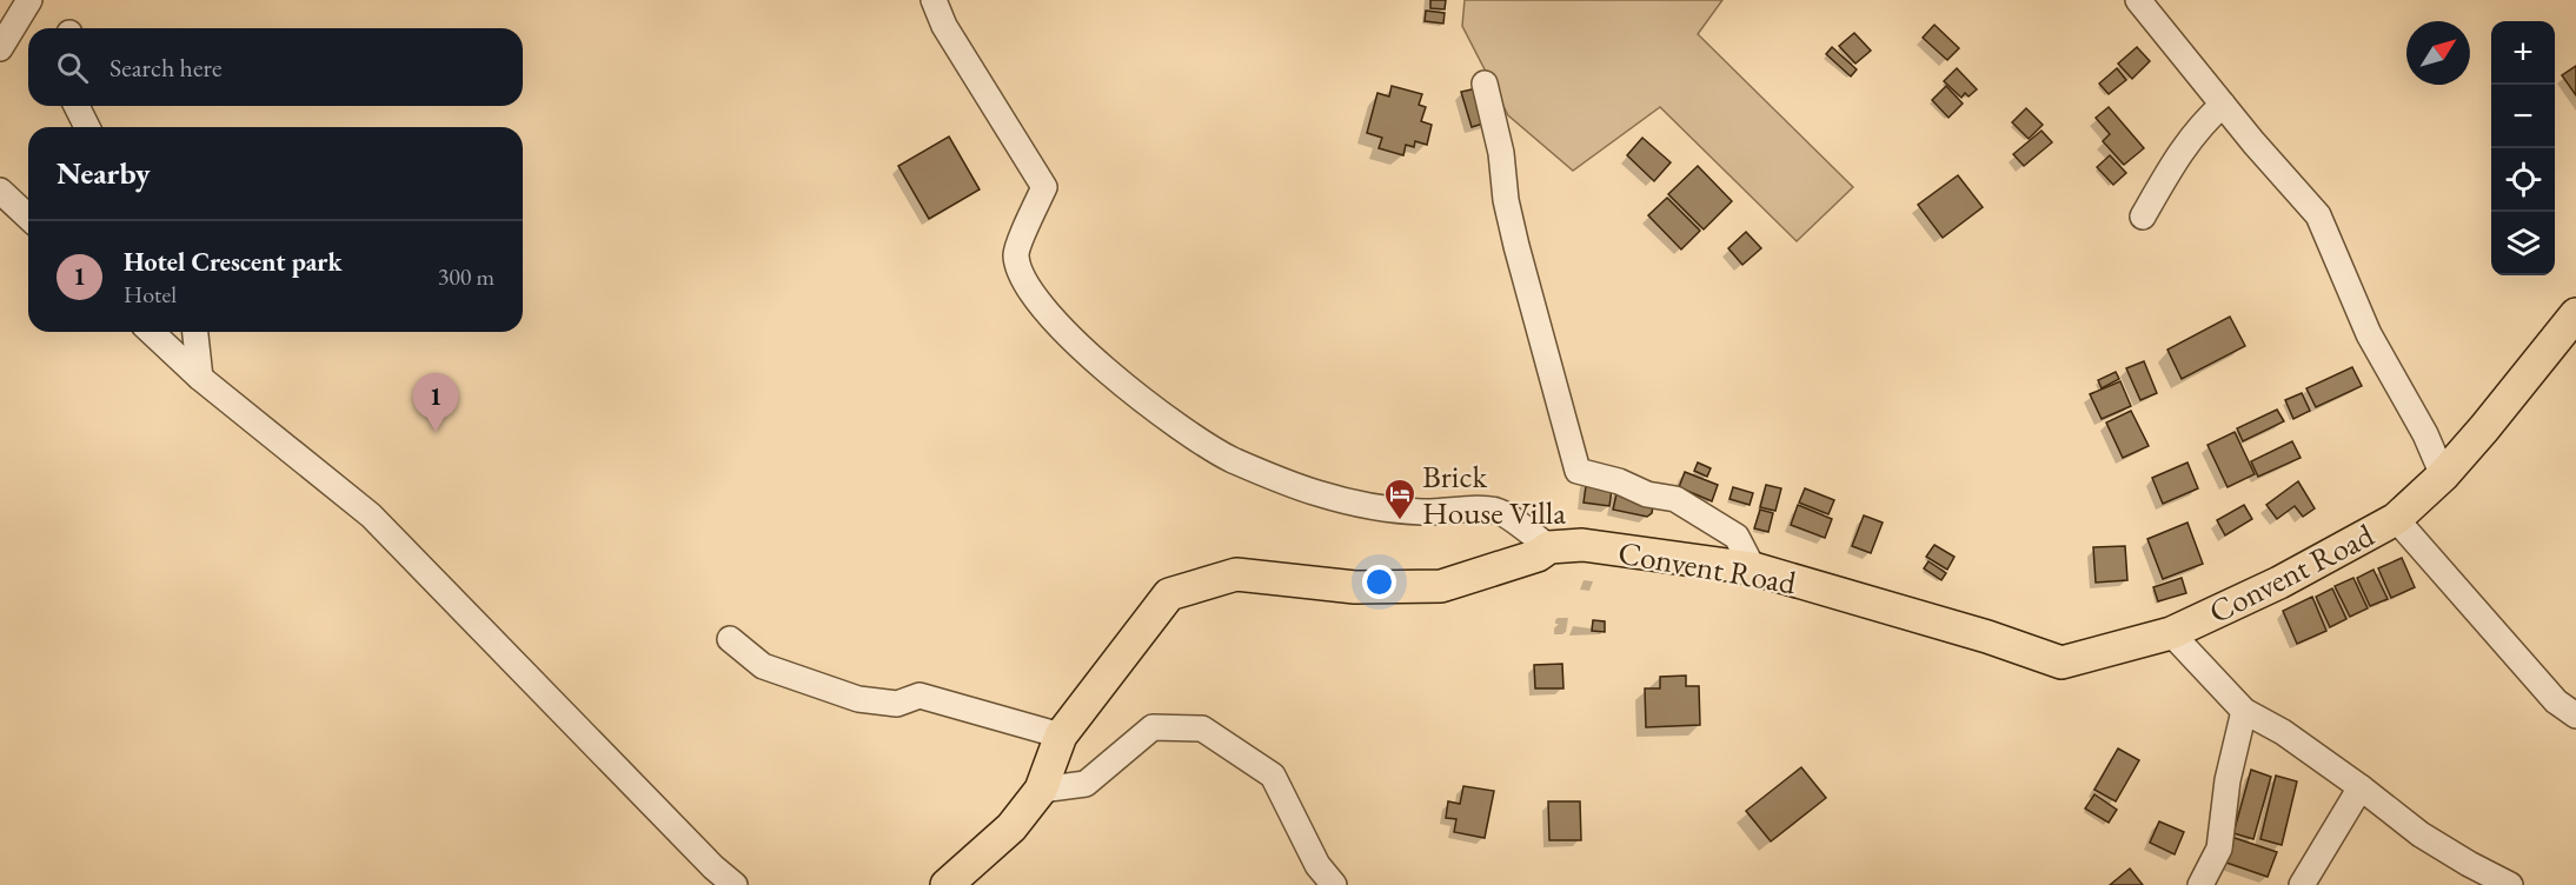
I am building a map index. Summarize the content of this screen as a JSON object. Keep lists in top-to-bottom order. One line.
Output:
{"streets":{"main road":["Convent Road"]},"places":{"hotel":["Brick House Villa"]},"north":"top right","page":{"map_buttons":["+","−"],"search":"Search here","heading":"Nearby","list":[{"mark":"1","name":"Hotel Crescent park","note":"Hotel","value":"300 m"}],"pins":"1"}}
